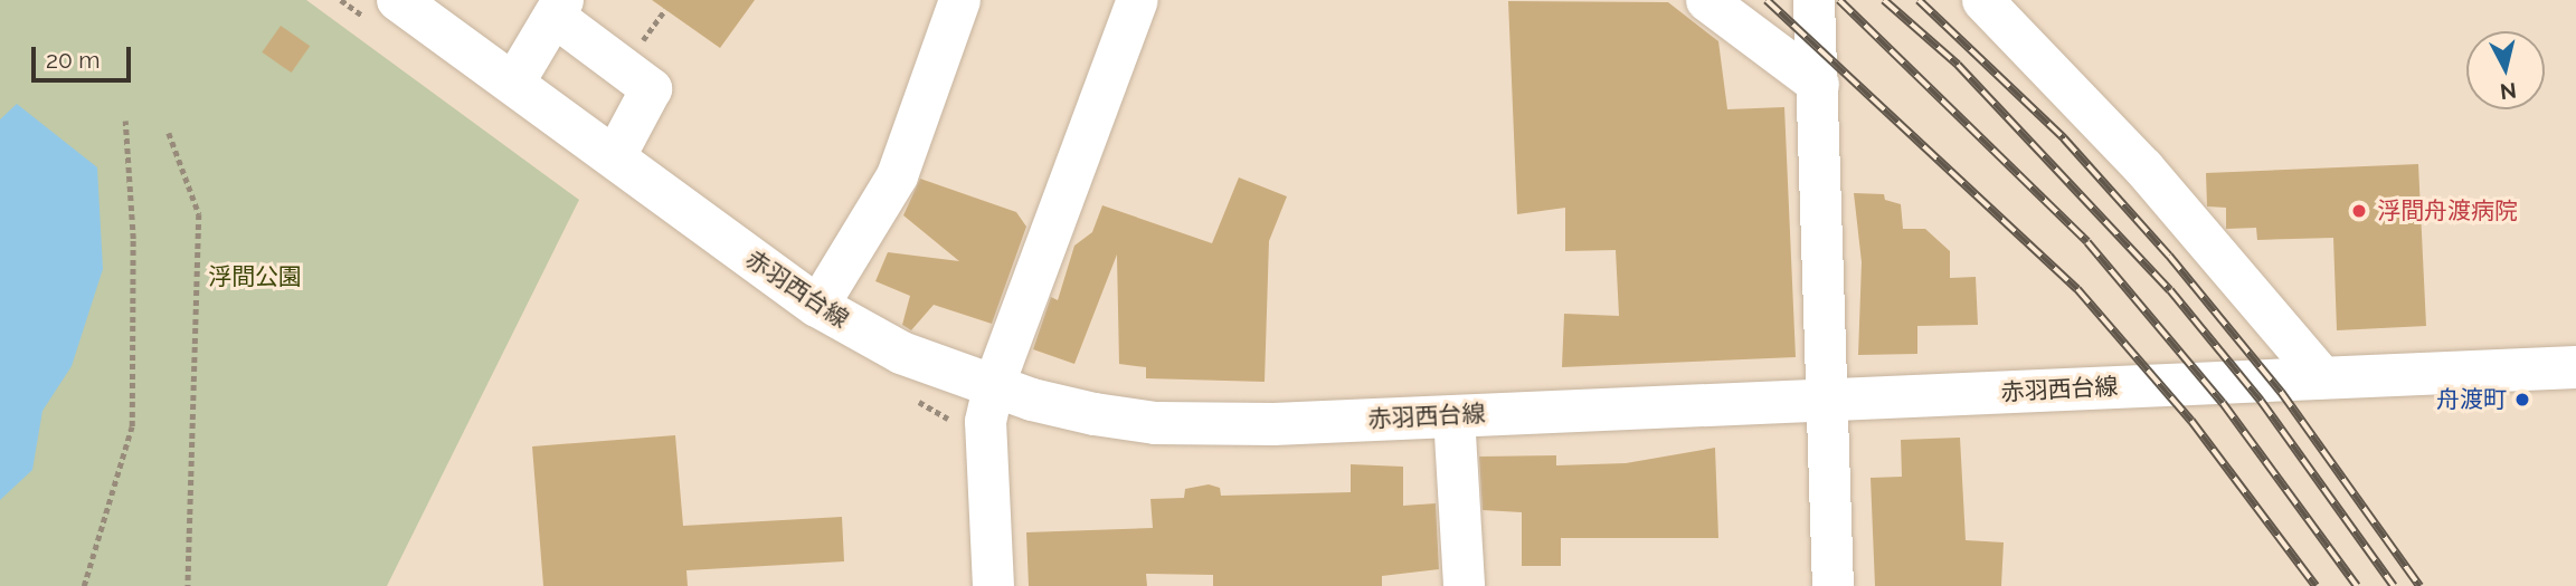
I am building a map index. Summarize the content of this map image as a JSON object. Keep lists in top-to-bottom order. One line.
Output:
{"streets":{"main road":["赤羽西台線"]},"parks":["浮間公園"],"places":["浮間舟渡病院","舟渡町"],"scale_bar":"20 m","north":"bottom"}
